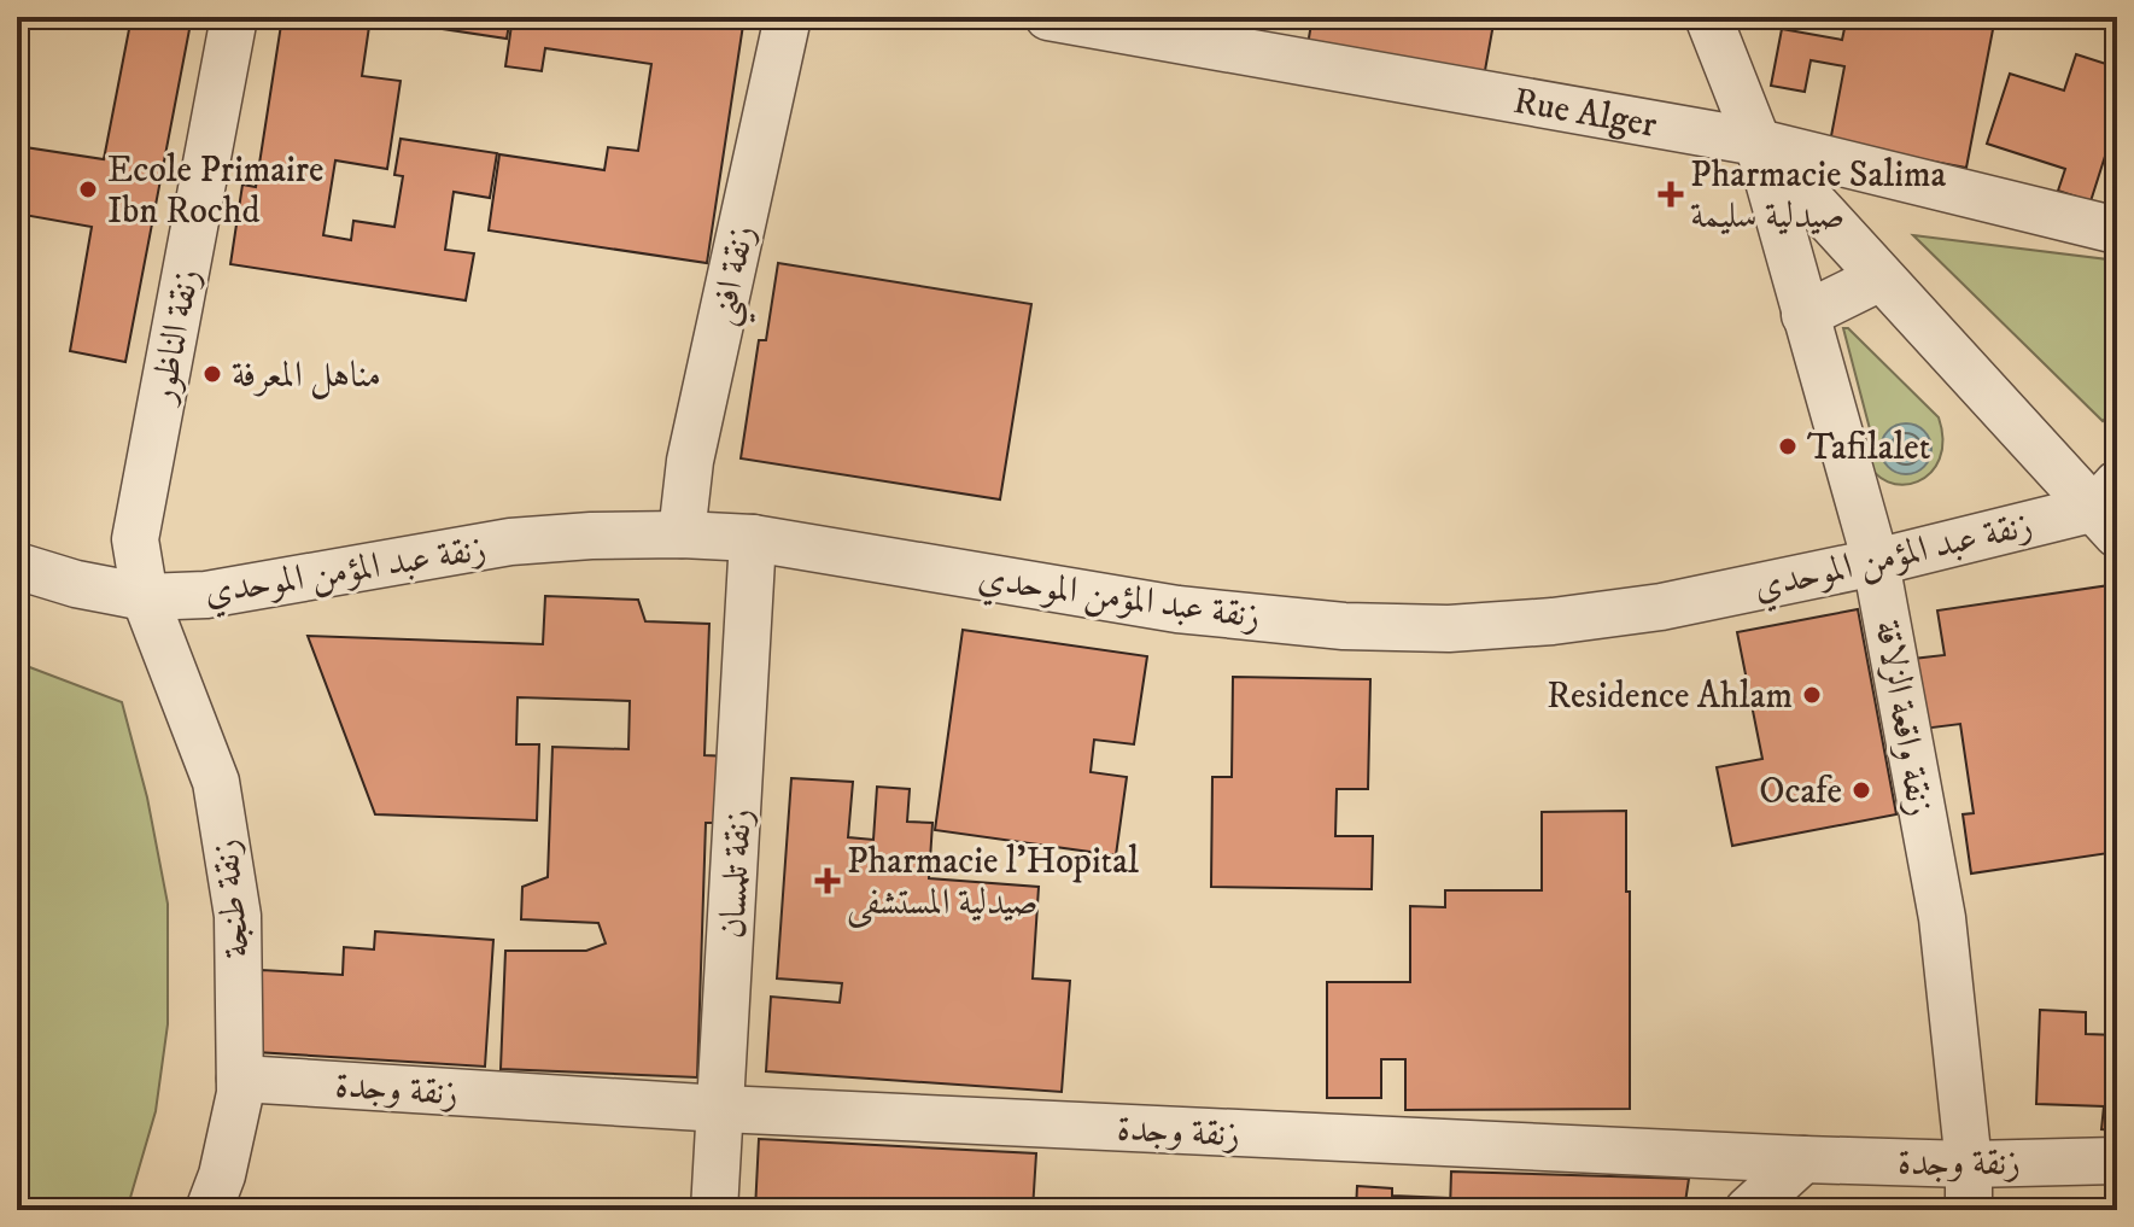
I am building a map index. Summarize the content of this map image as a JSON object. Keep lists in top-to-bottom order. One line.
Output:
{"streets":{"street":["Rue Alger","زنقة افني","زنقة الناظور","زنقة عبد المؤمن الموحدي","زنقة واقعة الزلاقة","زنقة تلمسان","زنقة طنجة","زنقة وجدة"]},"crossings":[["Rue Alger","زنقة واقعة الزلاقة"],["زنقة افني","زنقة عبد المؤمن الموحدي"],["زنقة الناظور","زنقة عبد المؤمن الموحدي"],["زنقة الناظور","زنقة طنجة"],["زنقة عبد المؤمن الموحدي","زنقة واقعة الزلاقة"],["زنقة عبد المؤمن الموحدي","زنقة تلمسان"],["زنقة عبد المؤمن الموحدي","زنقة طنجة"],["زنقة واقعة الزلاقة","زنقة وجدة"],["زنقة تلمسان","زنقة وجدة"],["زنقة طنجة","زنقة وجدة"]],"places":{"other":["Ecole Primaire Ibn Rochd","مناهل المعرفة","Tafilalet","Residence Ahlam","Ocafe"],"health":["Pharmacie Salima صيدلية سليمة","Pharmacie l'Hopital صيدلية المستشفى"]}}
